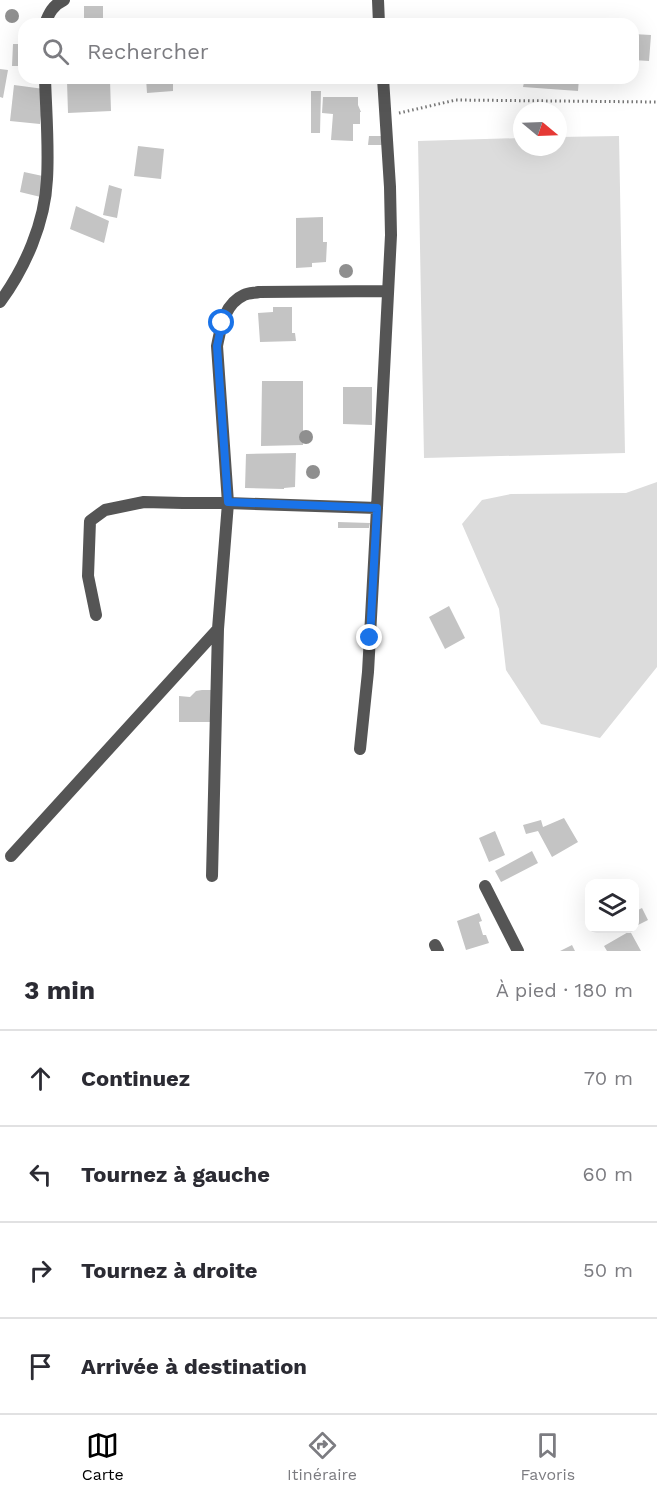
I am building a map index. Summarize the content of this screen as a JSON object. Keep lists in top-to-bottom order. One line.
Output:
{"north":"right","page":{"search":"Rechercher","heading":["3 min","À pied · 180 m"],"list":[["Continuez","70 m"],["Tournez à gauche","60 m"],["Tournez à droite","50 m"],"Arrivée à destination"],"nav":["Carte","Itinéraire","Favoris"]}}
